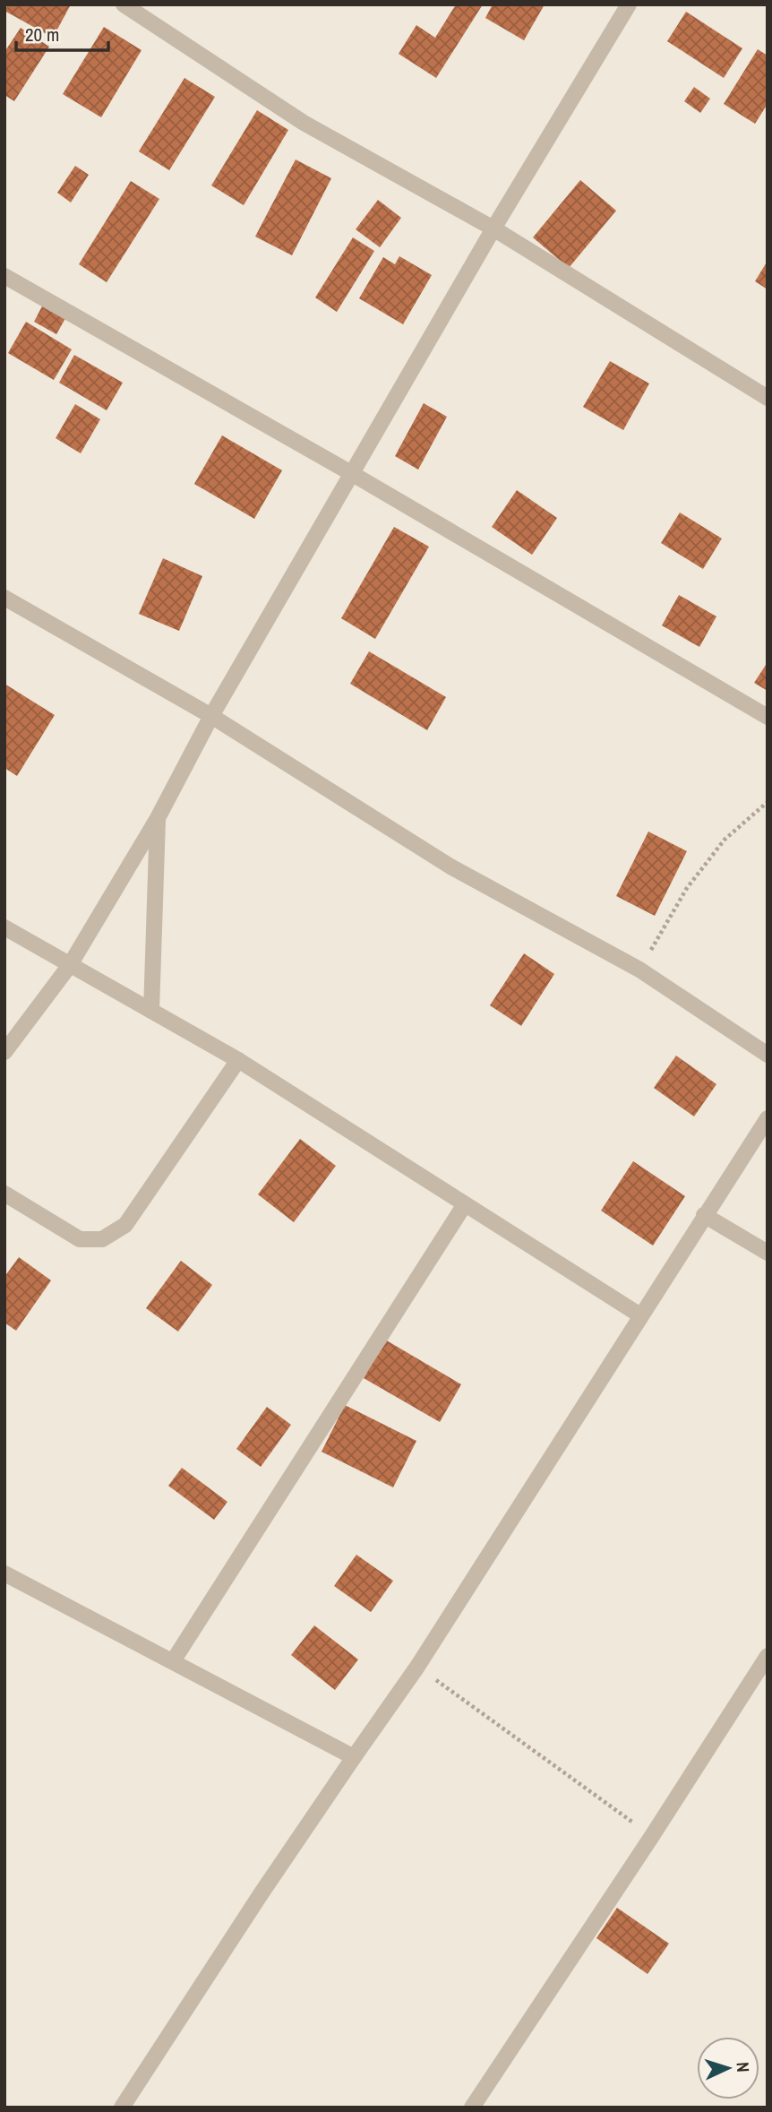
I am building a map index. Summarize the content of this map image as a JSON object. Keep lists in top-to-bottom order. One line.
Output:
{"scale_bar":"20 m","north":"right"}
